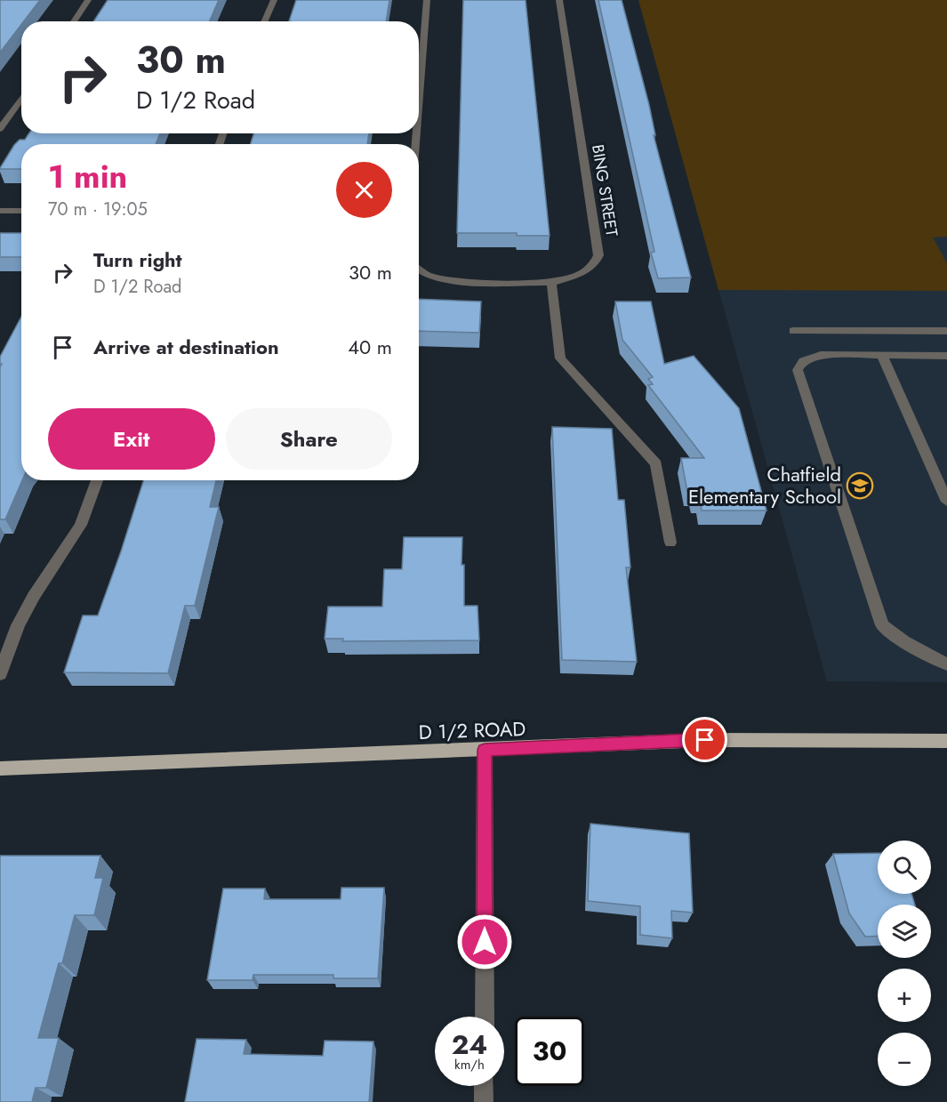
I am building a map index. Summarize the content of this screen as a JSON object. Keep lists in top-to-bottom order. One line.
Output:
{"streets":{"main road":["D 1/2 ROAD"],"street":["BING STREET"]},"places":{"school or university":["Chatfield Elementary School"]},"page":{"turn":["30 m","D 1/2 Road"],"heading":["1 min","70 m · 19:05"],"list":[{"name":"Turn right","note":"D 1/2 Road","value":"30 m"},{"name":"Arrive at destination","value":"40 m"}],"buttons":["Exit","Share"],"map_buttons":["+","−"],"speed":"24 km/h","limit":"30"}}
